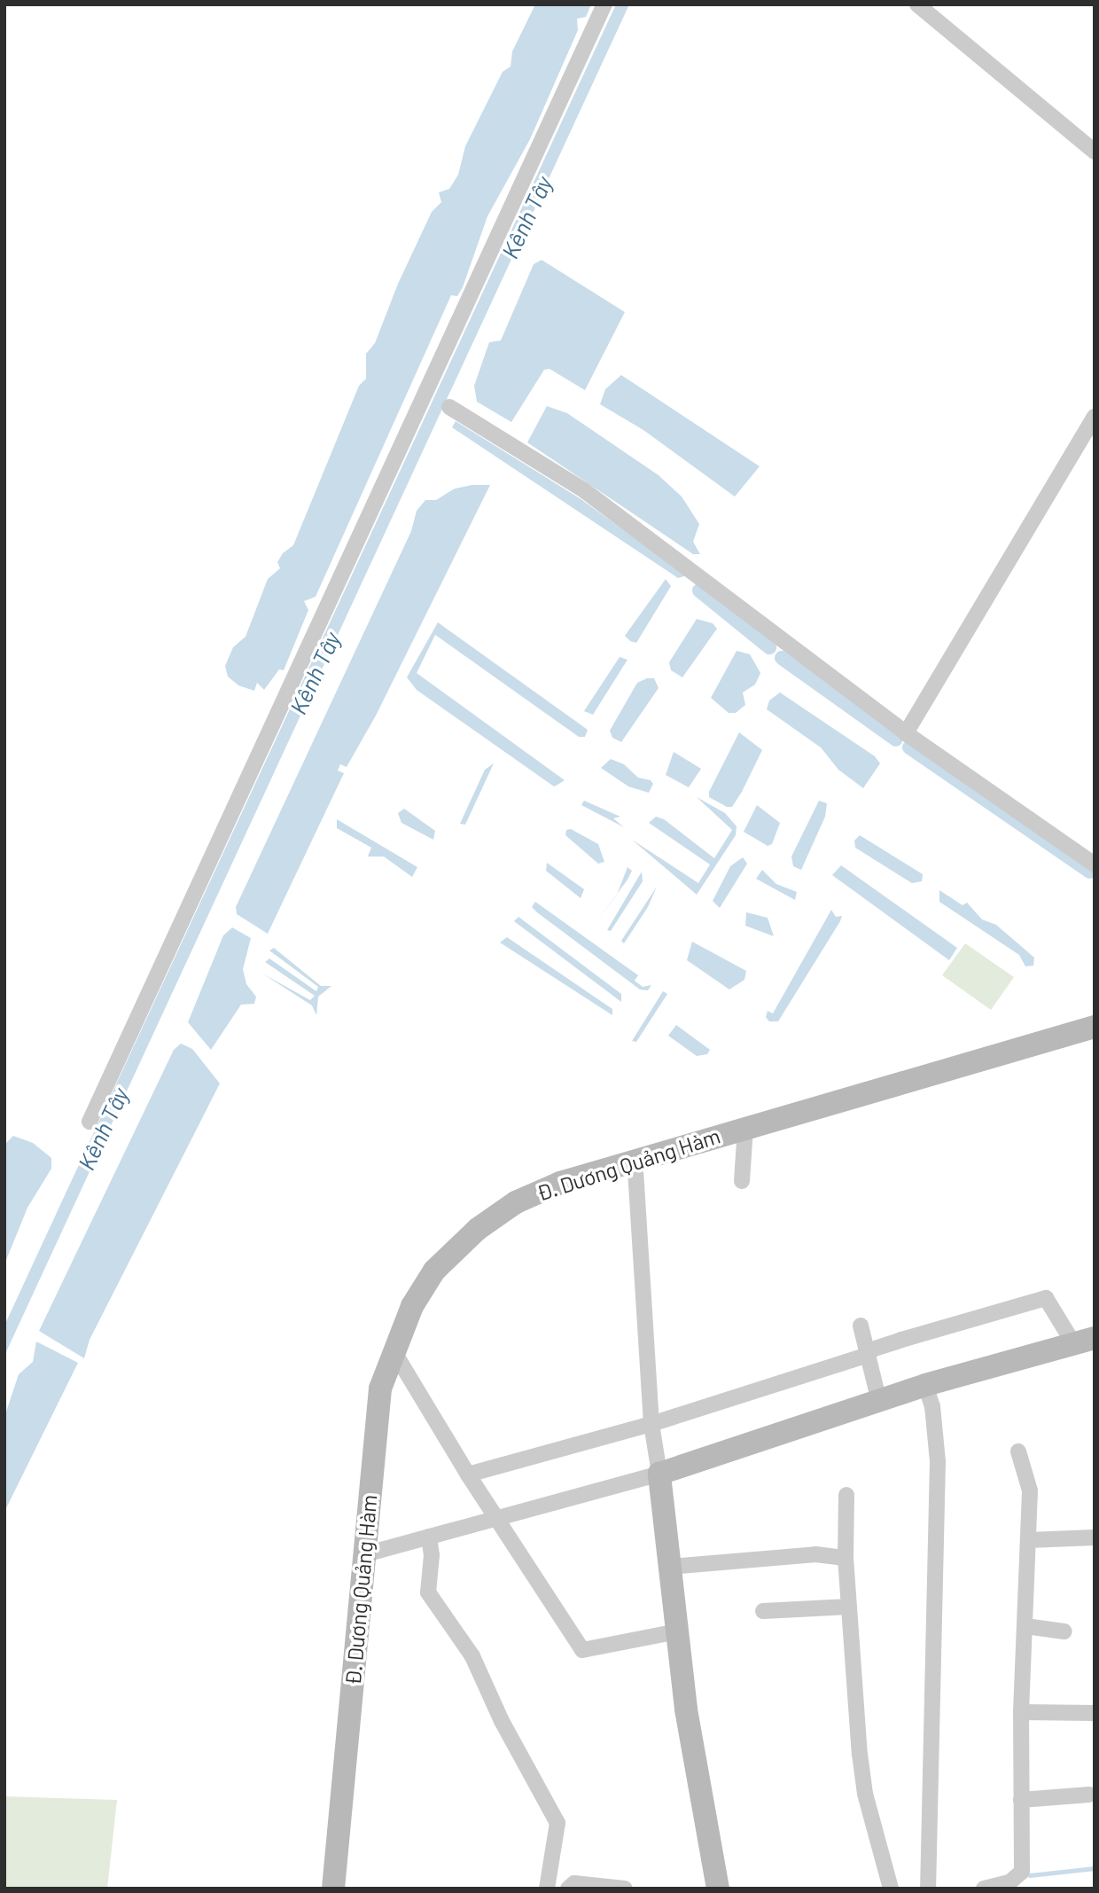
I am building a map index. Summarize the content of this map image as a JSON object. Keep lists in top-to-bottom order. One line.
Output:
{"streets":{"street":["Đ. Dương Quảng Hàm"]},"water":["Kênh Tây"]}
